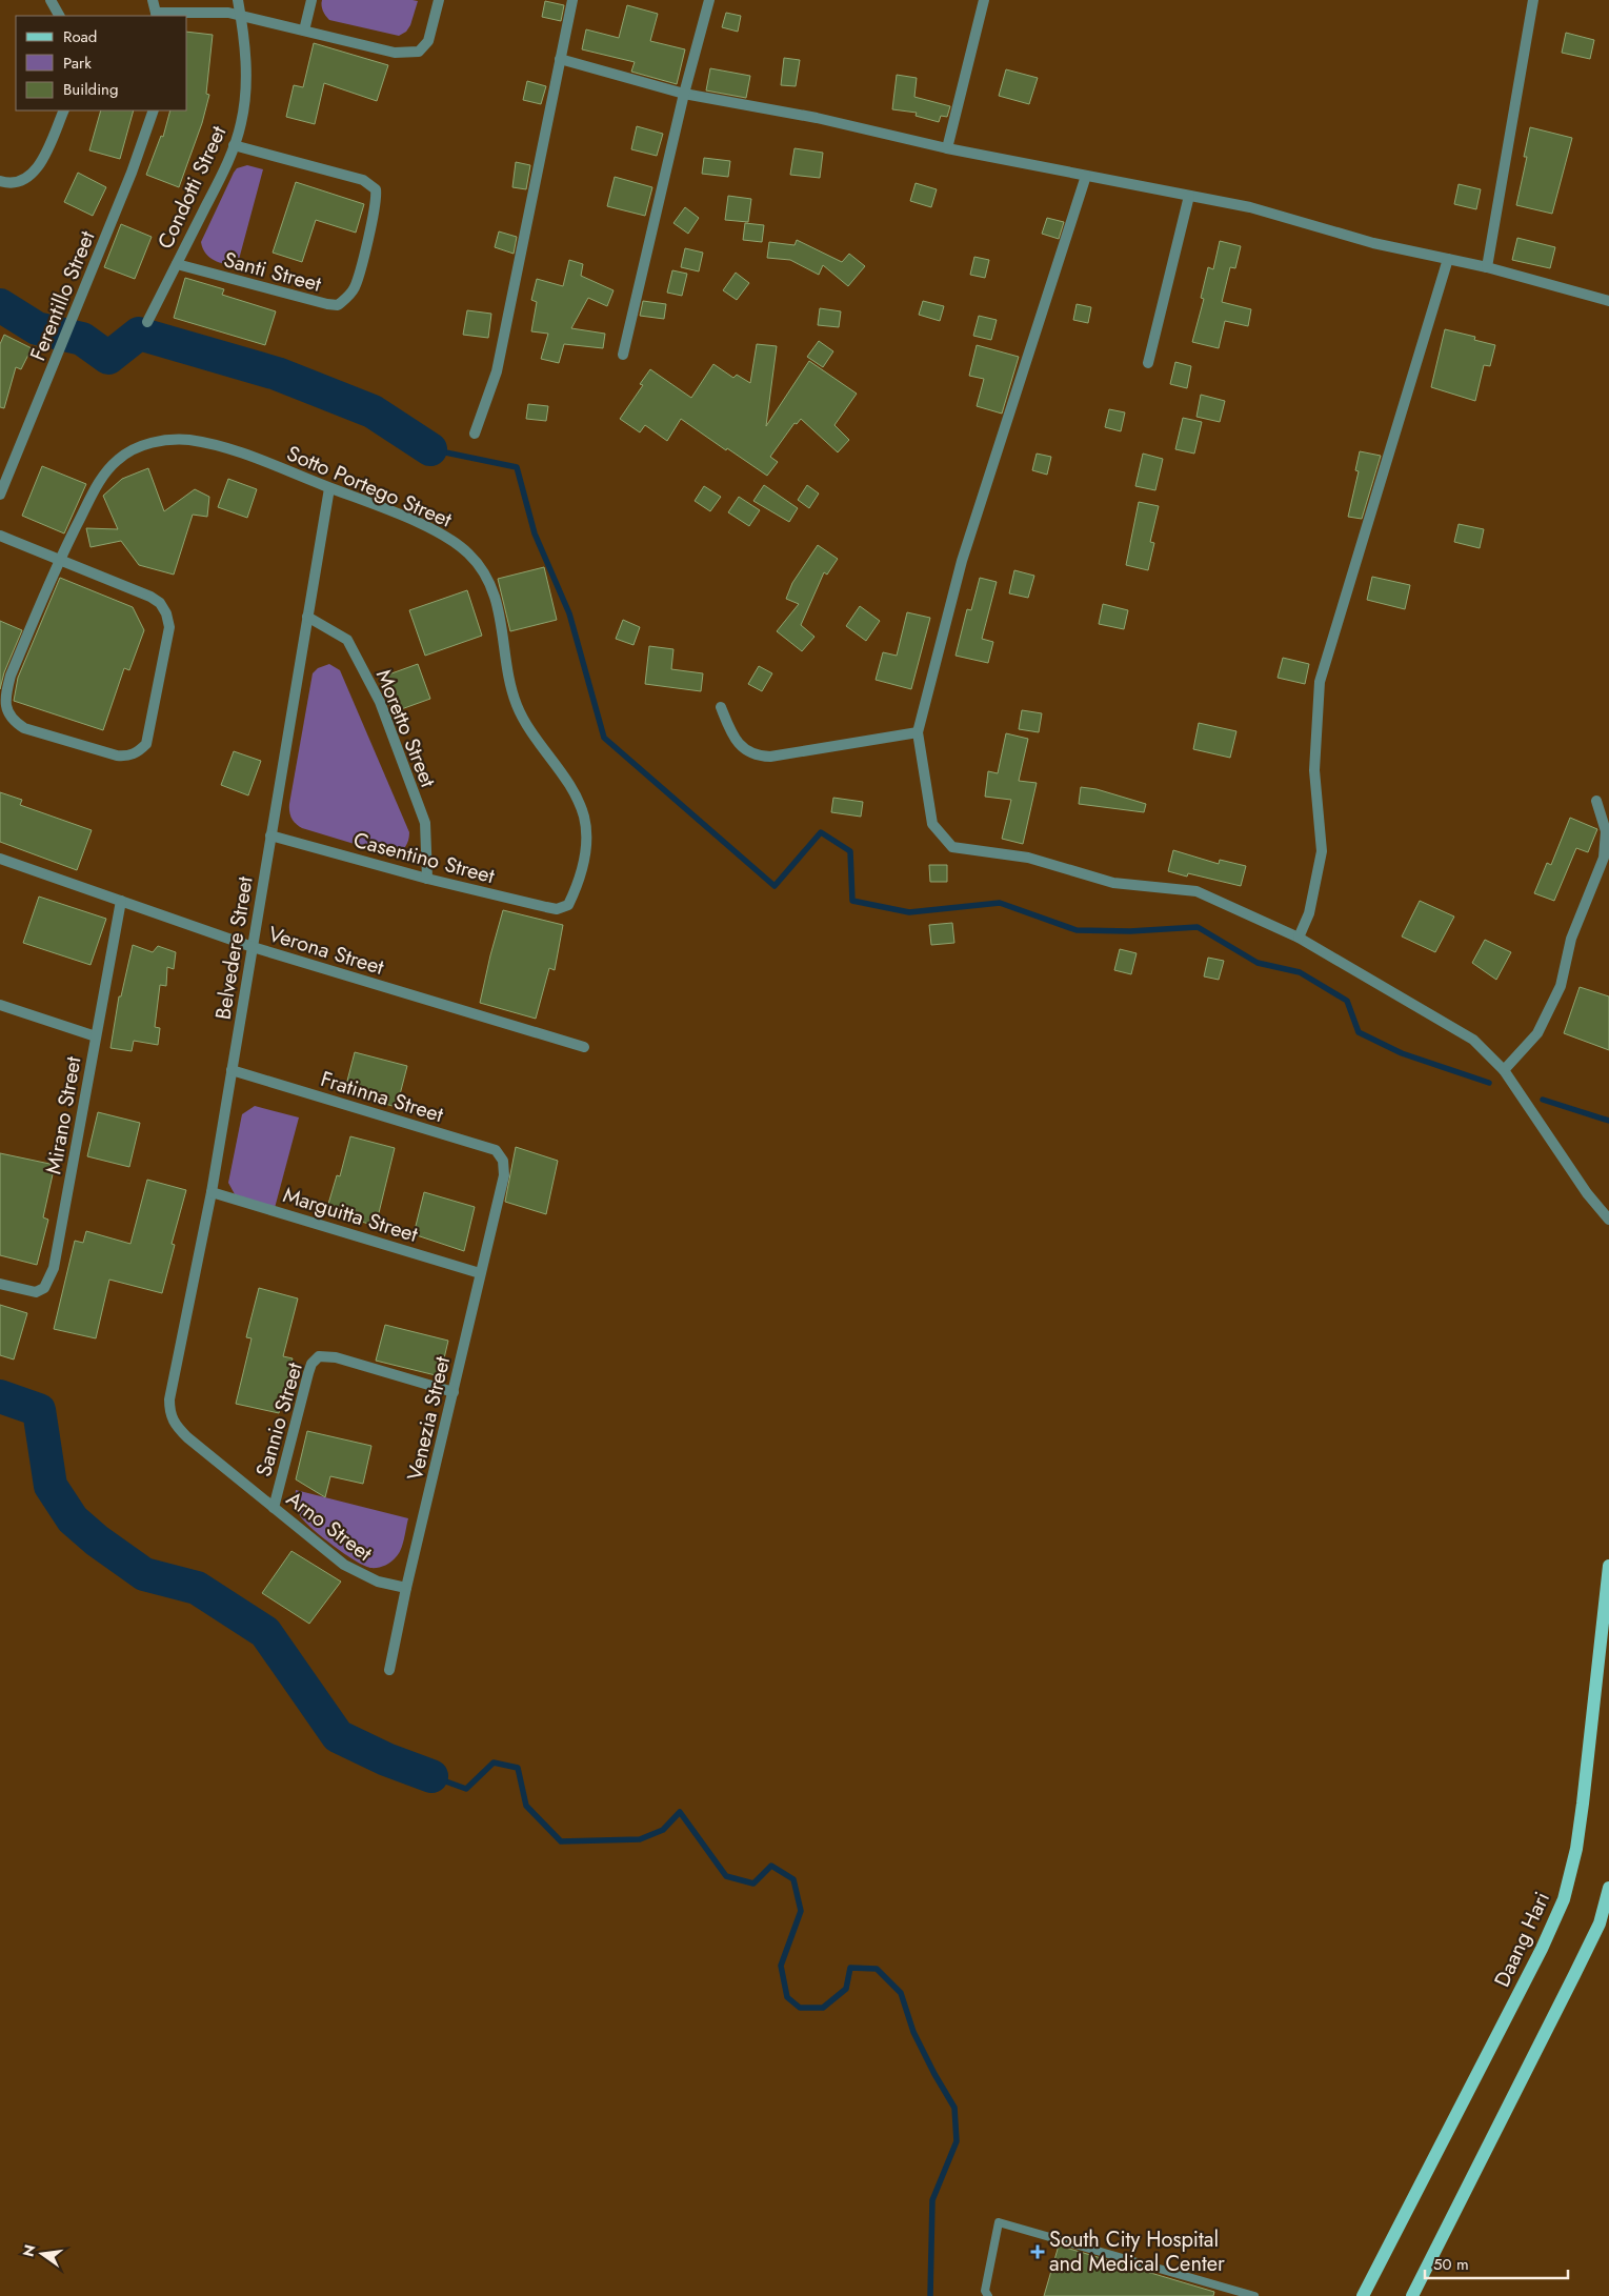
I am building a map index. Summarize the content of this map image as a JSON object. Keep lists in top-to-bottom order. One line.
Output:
{"streets":{"main road":["Daang Hari"],"street":["Condotti Street","Santi Street","Ferentillo Street","Sotto Portego Street","Moretto Street","Casentino Street","Belvedere Street","Verona Street","Fratinna Street","Mirano Street","Marguitta Street","Venezia Street","Sannio Street","Arno Street"]},"crossings":[["Condotti Street","Santi Street"],["Sotto Portego Street","Casentino Street"],["Sotto Portego Street","Belvedere Street"],["Moretto Street","Casentino Street"],["Moretto Street","Belvedere Street"],["Casentino Street","Belvedere Street"],["Belvedere Street","Verona Street"],["Belvedere Street","Fratinna Street"],["Belvedere Street","Marguitta Street"],["Belvedere Street","Arno Street"],["Verona Street","Mirano Street"],["Fratinna Street","Venezia Street"],["Marguitta Street","Venezia Street"],["Venezia Street","Sannio Street"],["Venezia Street","Arno Street"],["Sannio Street","Arno Street"]],"places":{"health":["South City Hospital and Medical Center"]},"legend":["Road","Park","Building"],"scale_bar":"50 m","north":"left"}
